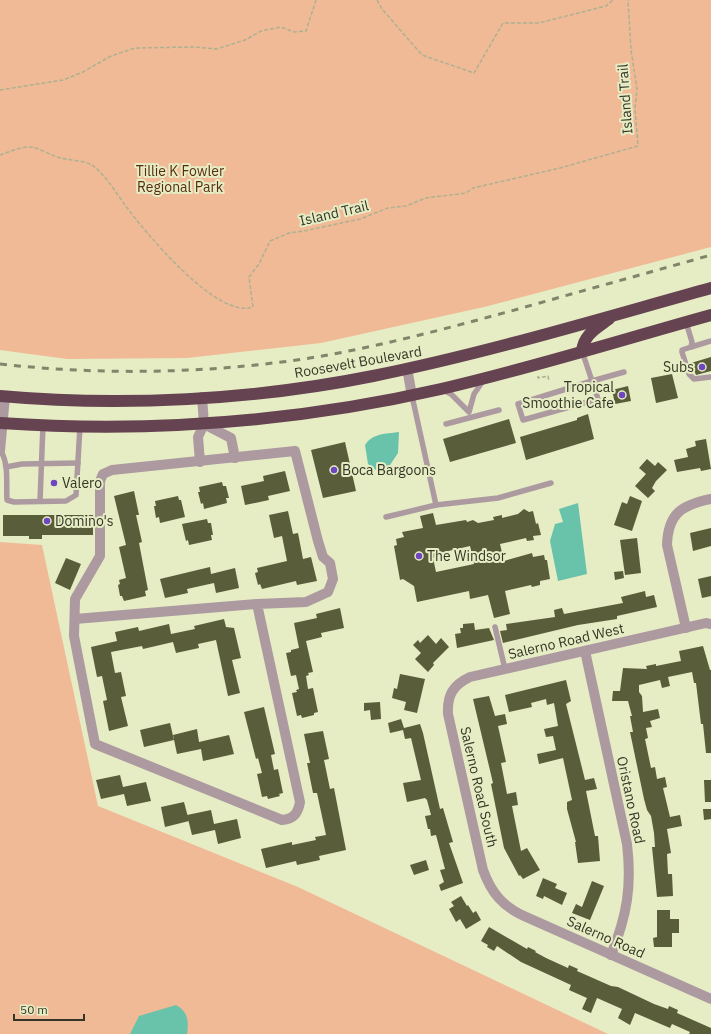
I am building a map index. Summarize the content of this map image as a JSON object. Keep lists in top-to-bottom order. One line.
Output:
{"streets":{"highway":["Roosevelt Boulevard"],"street":["Salerno Road West","Salerno Road South","Oristano Road","Salerno Road"],"path":["Island Trail"]},"crossings":[["Salerno Road West","Salerno Road South"],["Salerno Road West","Oristano Road"],["Salerno Road South","Salerno Road"],["Oristano Road","Salerno Road"]],"parks":["Tillie K Fowler Regional Park"],"places":["Subs","Tropical Smoothie Cafe","Boca Bargoons","Valero","Domino's","The Windsor"],"scale_bar":"50 m"}
